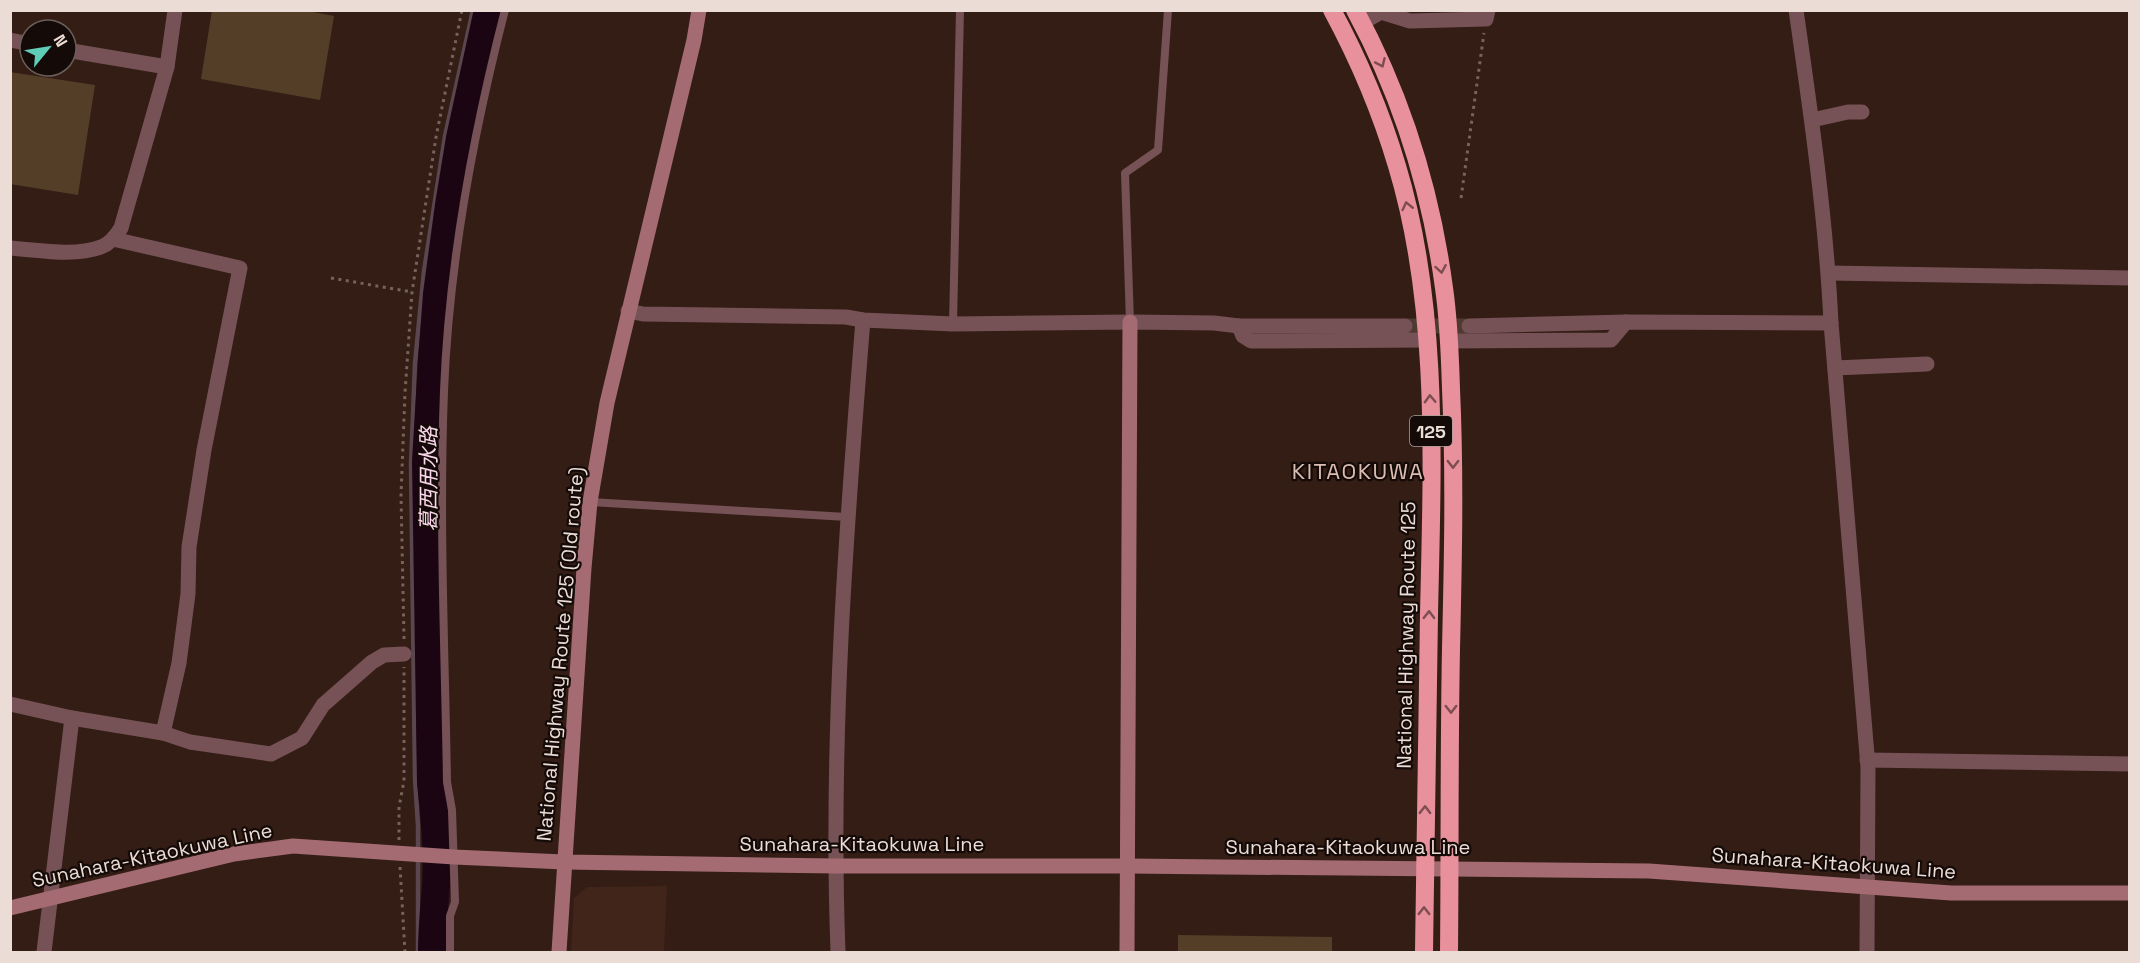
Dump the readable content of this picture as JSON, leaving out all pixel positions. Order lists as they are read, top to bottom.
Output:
{
  "streets": {
    "highway": ["125", "National Highway Route 125"],
    "main road": ["National Highway Route 125 (Old route)", "Sunahara-Kitaokuwa Line"]
  },
  "crossings": [
    ["125", "Sunahara-Kitaokuwa Line"],
    ["National Highway Route 125", "Sunahara-Kitaokuwa Line"],
    ["National Highway Route 125 (Old route)", "Sunahara-Kitaokuwa Line"]
  ],
  "districts": ["KITAOKUWA"],
  "water": ["葛西用水路"],
  "north": "top right"
}
